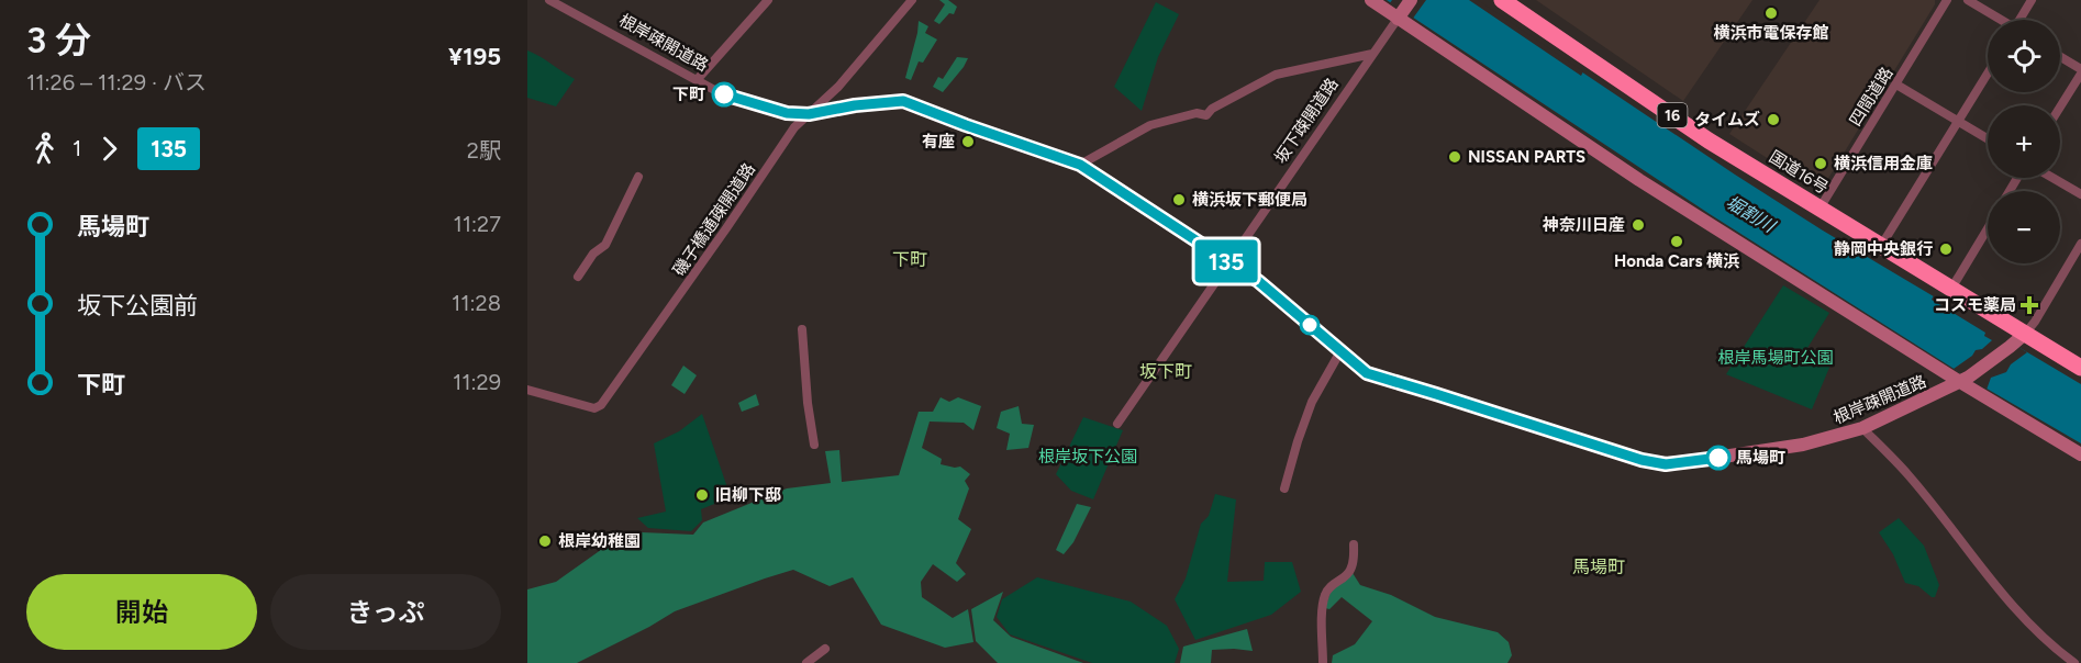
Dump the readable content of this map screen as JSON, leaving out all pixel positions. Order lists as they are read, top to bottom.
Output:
{
  "streets": {
    "highway": ["16", "国道16号"],
    "street": [
      "根岸疎開道路",
      "四間道路",
      "坂下疎開道路",
      "磯子橋通疎開道路"
    ]
  },
  "crossings": [
    ["根岸疎開道路", "坂下疎開道路"],
    ["根岸疎開道路", "国道16号"],
    ["根岸疎開道路", "磯子橋通疎開道路"],
    ["四間道路", "国道16号"]
  ],
  "districts": ["下町", "坂下町", "馬場町"],
  "water": ["堀割川"],
  "parks": ["根岸馬場町公園", "根岸坂下公園"],
  "places": {
    "other": [
      "横浜市電保存館",
      "下町",
      "タイムズ",
      "有座",
      "NISSAN PARTS",
      "横浜信用金庫",
      "横浜坂下郵便局",
      "神奈川日産",
      "Honda Cars 横浜",
      "静岡中央銀行",
      "馬場町",
      "旧柳下邸",
      "根岸幼稚園"
    ],
    "health": ["コスモ薬局"]
  },
  "lines": ["bus line 135"],
  "page": {
    "heading": ["3 分", "11:26 – 11:29 · バス", "¥195"],
    "on_map": "135",
    "map_buttons": ["+", "−"],
    "legs": ["1", "135", "2駅"],
    "list": [
      {
        "name": "馬場町",
        "value": "11:27"
      },
      {
        "name": "坂下公園前",
        "value": "11:28"
      },
      {
        "name": "下町",
        "value": "11:29"
      }
    ],
    "buttons": ["開始", "きっぷ"]
  }
}
